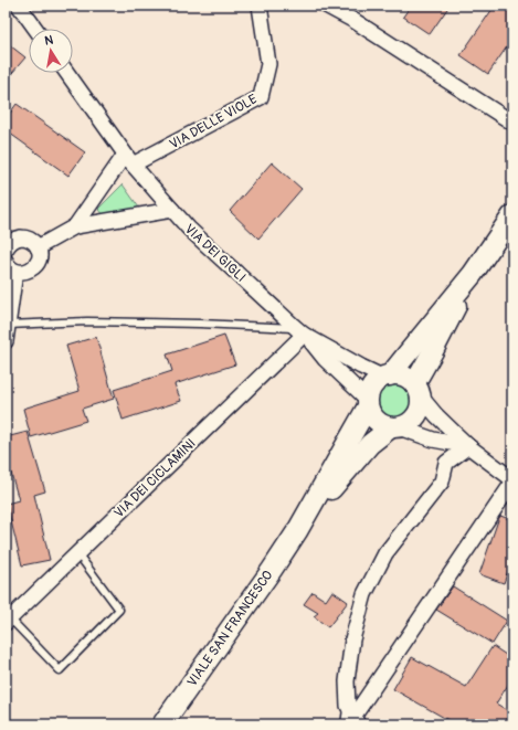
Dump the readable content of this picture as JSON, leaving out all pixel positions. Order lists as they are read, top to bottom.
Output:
{
  "streets": {
    "street": [
      "VIA DELLE VIOLE",
      "VIA DEI GIGLI",
      "VIA DEI CICLAMINI",
      "VIALE SAN FRANCESCO"
    ]
  },
  "crossings": [
    ["VIA DELLE VIOLE", "VIA DEI GIGLI"],
    ["VIA DEI GIGLI", "VIA DEI CICLAMINI"],
    ["VIA DEI GIGLI", "VIALE SAN FRANCESCO"]
  ],
  "north": "top"
}
